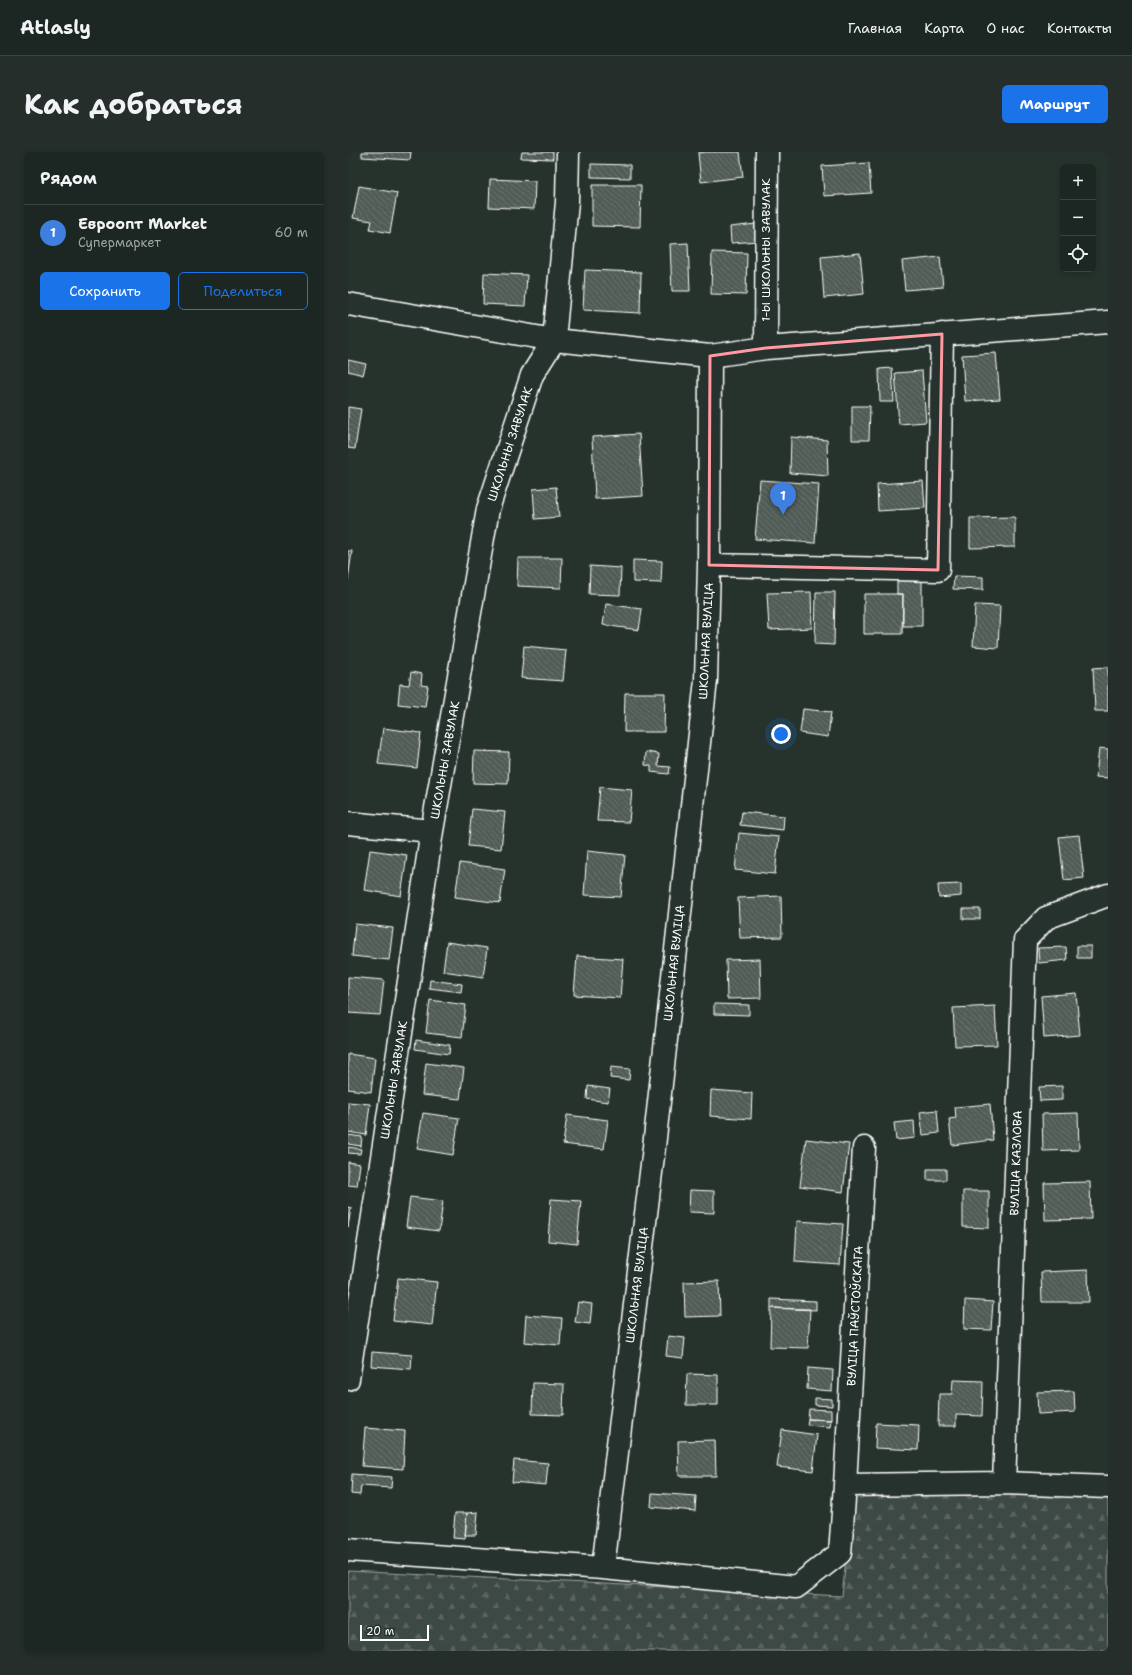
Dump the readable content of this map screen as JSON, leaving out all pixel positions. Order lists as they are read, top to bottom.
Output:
{
  "streets": {
    "street": [
      "1-Ы ШКОЛЬНЫ ЗАВУЛАК",
      "ШКОЛЬНЫ ЗАВУЛАК",
      "ШКОЛЬНАЯ ВУЛІЦА",
      "ВУЛІЦА КАЗЛОВА",
      "ВУЛІЦА ПАЎСТОЎСКАГА"
    ]
  },
  "crossings": [
    ["ШКОЛЬНАЯ ВУЛІЦА", "ВУЛІЦА ПАЎСТОЎСКАГА"]
  ],
  "scale_bar": "20 m",
  "page": {
    "header": "Atlasly",
    "nav": [
      "Главная",
      "Карта",
      "О нас",
      "Контакты"
    ],
    "title": "Как добраться",
    "buttons": [
      "Маршрут",
      ["Сохранить", "Поделиться"]
    ],
    "heading": "Рядом",
    "map_buttons": ["+", "−"],
    "list": [
      {
        "mark": "1",
        "name": "Евроопт Market",
        "note": "Супермаркет",
        "value": "60 m"
      }
    ],
    "pins": "1",
    "scale": "20 m"
  }
}
